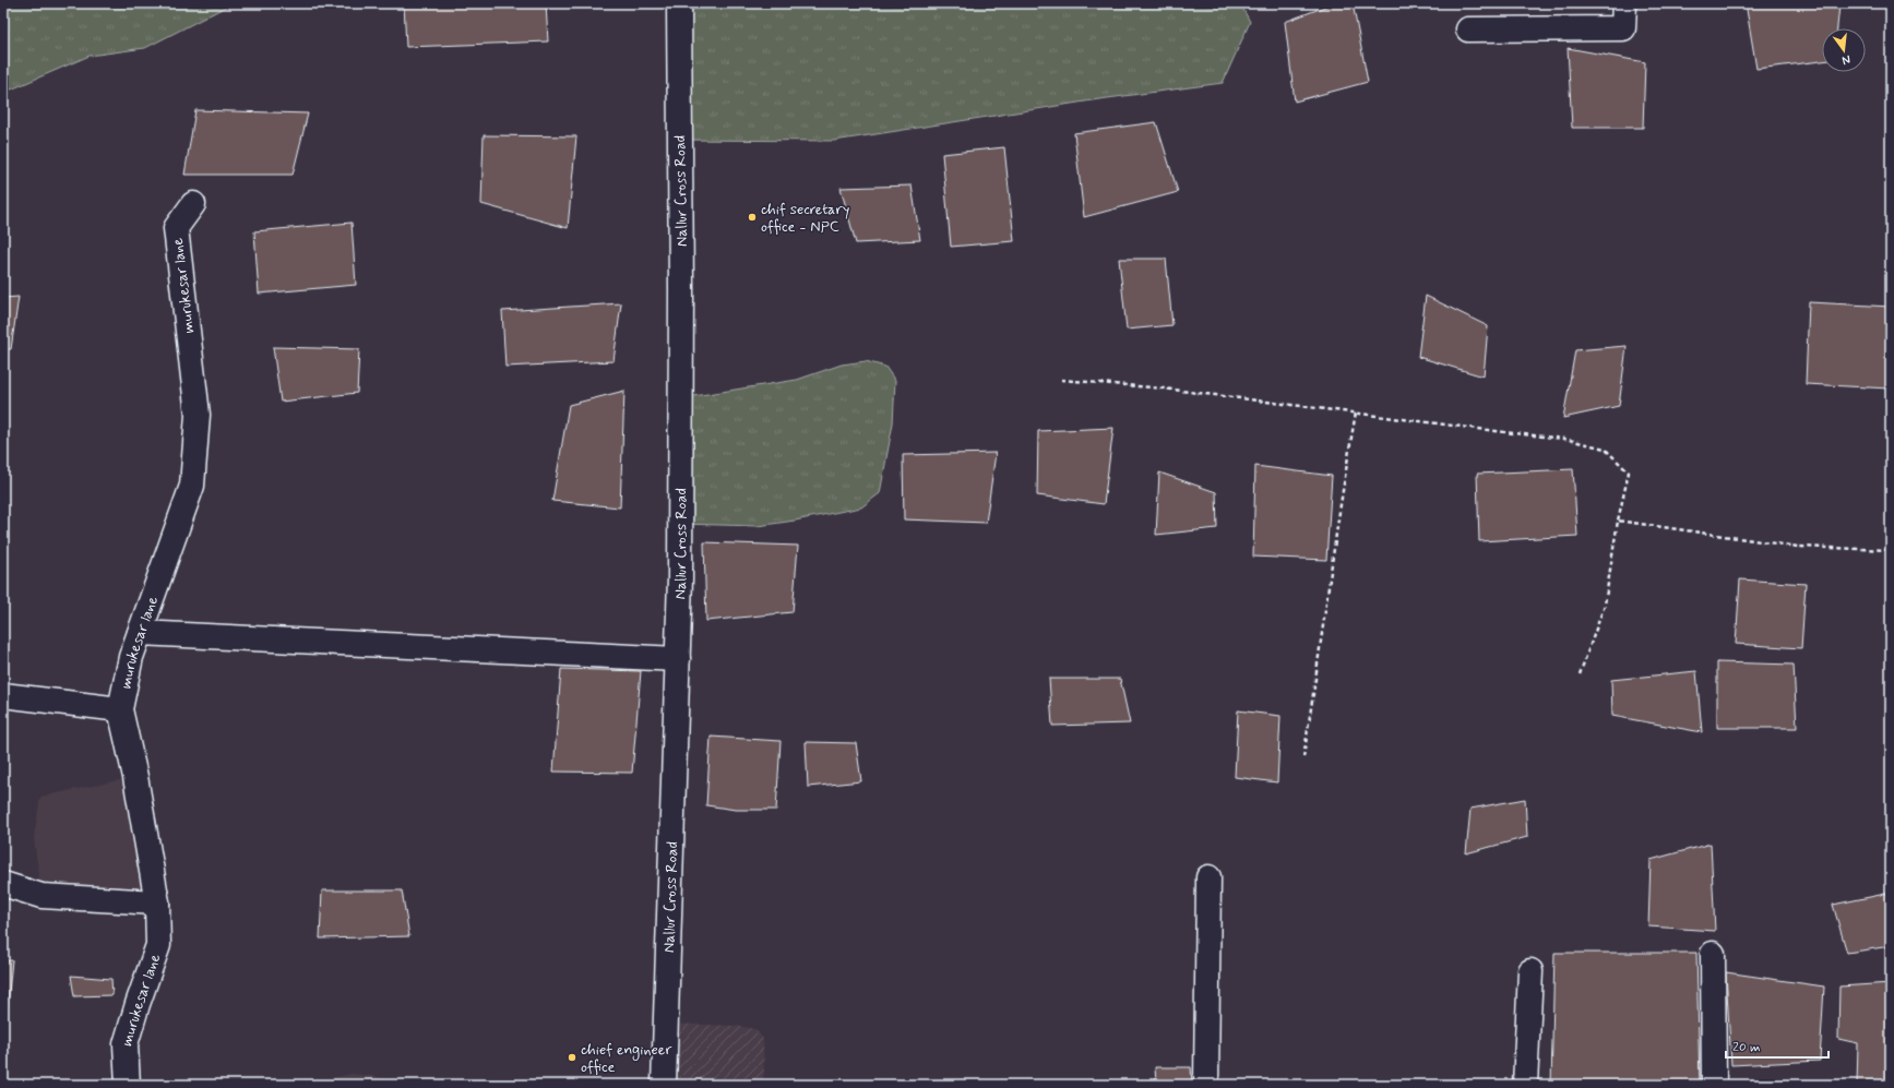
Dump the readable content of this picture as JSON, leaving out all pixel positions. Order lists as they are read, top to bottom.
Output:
{
  "streets": {
    "street": ["Nallur Cross Road", "murukesar lane"]
  },
  "places": ["chif secretary office - NPC", "chief engineer office"],
  "scale_bar": "20 m",
  "north": "bottom"
}
